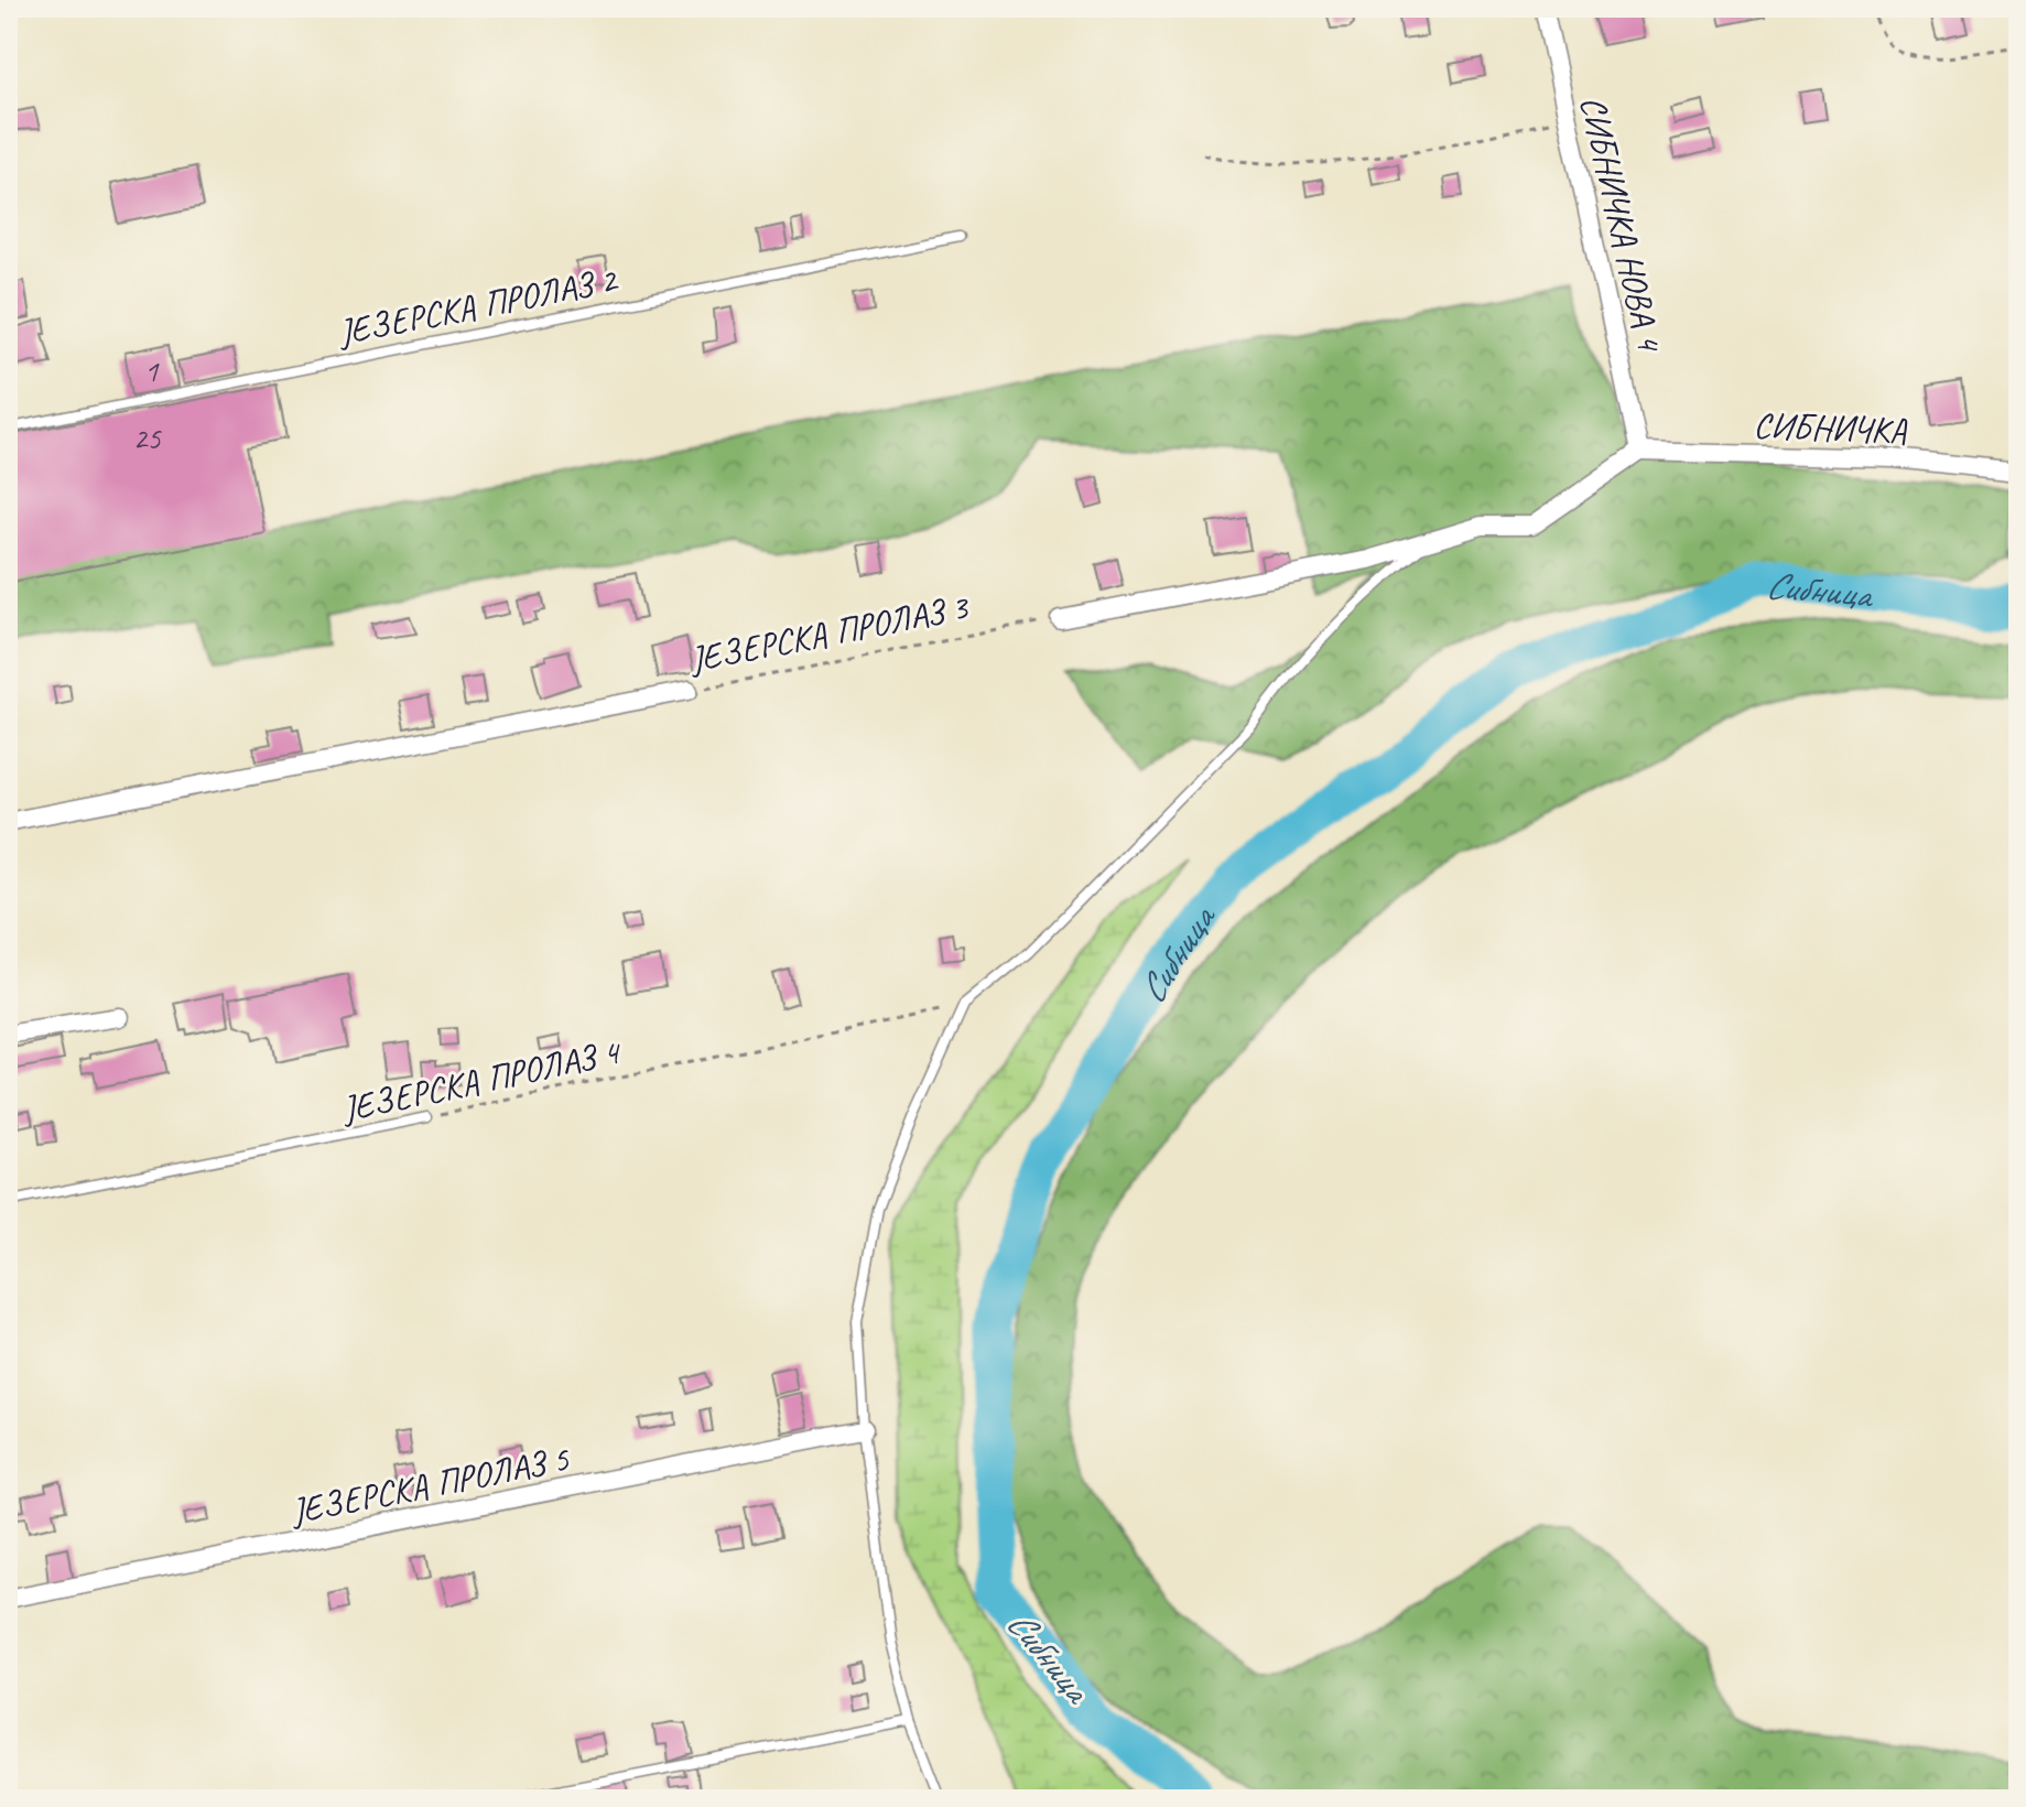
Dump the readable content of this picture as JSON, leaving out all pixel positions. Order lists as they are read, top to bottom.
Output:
{
  "streets": {
    "street": [
      "СИБНИЧКА НОВА 4",
      "СИБНИЧКА",
      "ЈЕЗЕРСКА ПРОЛАЗ 3",
      "ЈЕЗЕРСКА ПРОЛАЗ 5"
    ],
    "lane": ["ЈЕЗЕРСКА ПРОЛАЗ 2", "ЈЕЗЕРСКА ПРОЛАЗ 4"]
  },
  "crossings": [
    ["СИБНИЧКА НОВА 4", "СИБНИЧКА"]
  ],
  "water": ["Сибница"],
  "house_numbers": ["1", "25"]
}
